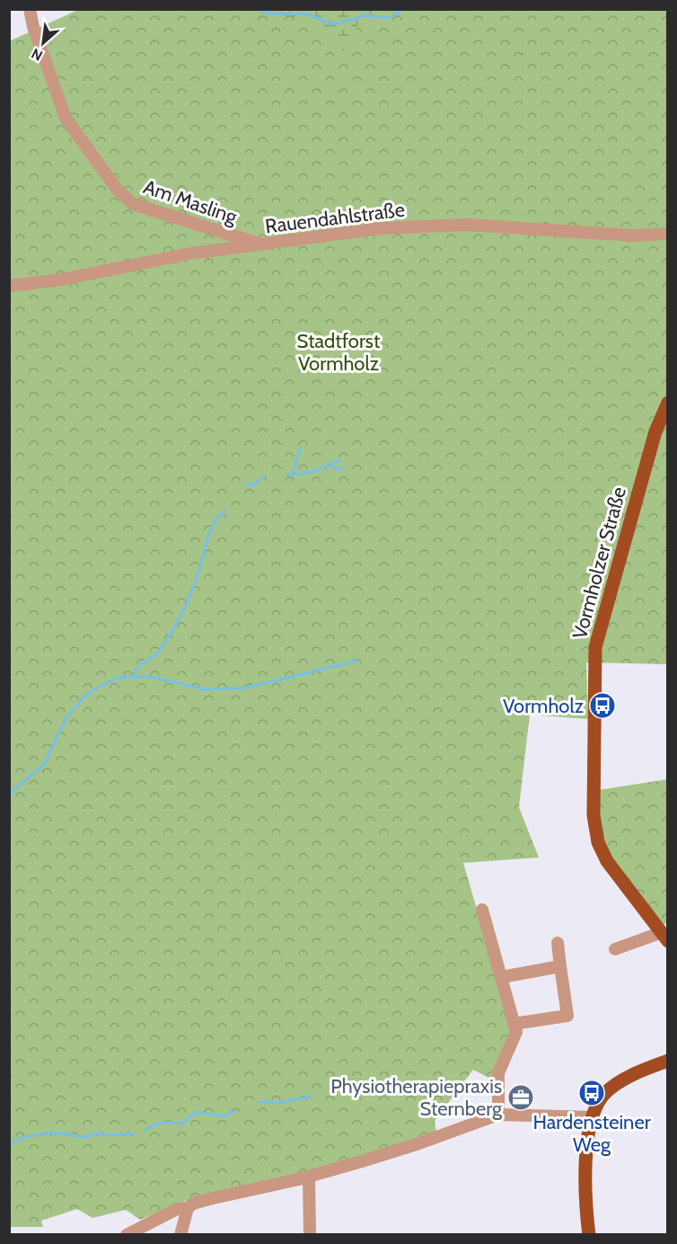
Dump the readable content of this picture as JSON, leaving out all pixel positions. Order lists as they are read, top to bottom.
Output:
{
  "streets": {
    "main road": ["Vormholzer Straße"],
    "street": ["Am Masling", "Rauendahlstraße"]
  },
  "crossings": [
    ["Am Masling", "Rauendahlstraße"]
  ],
  "parks": ["Stadtforst Vormholz"],
  "places": {
    "bus stop": ["Vormholz", "Hardensteiner Weg"],
    "office": ["Physiotherapiepraxis Sternberg"]
  },
  "north": "bottom left"
}
